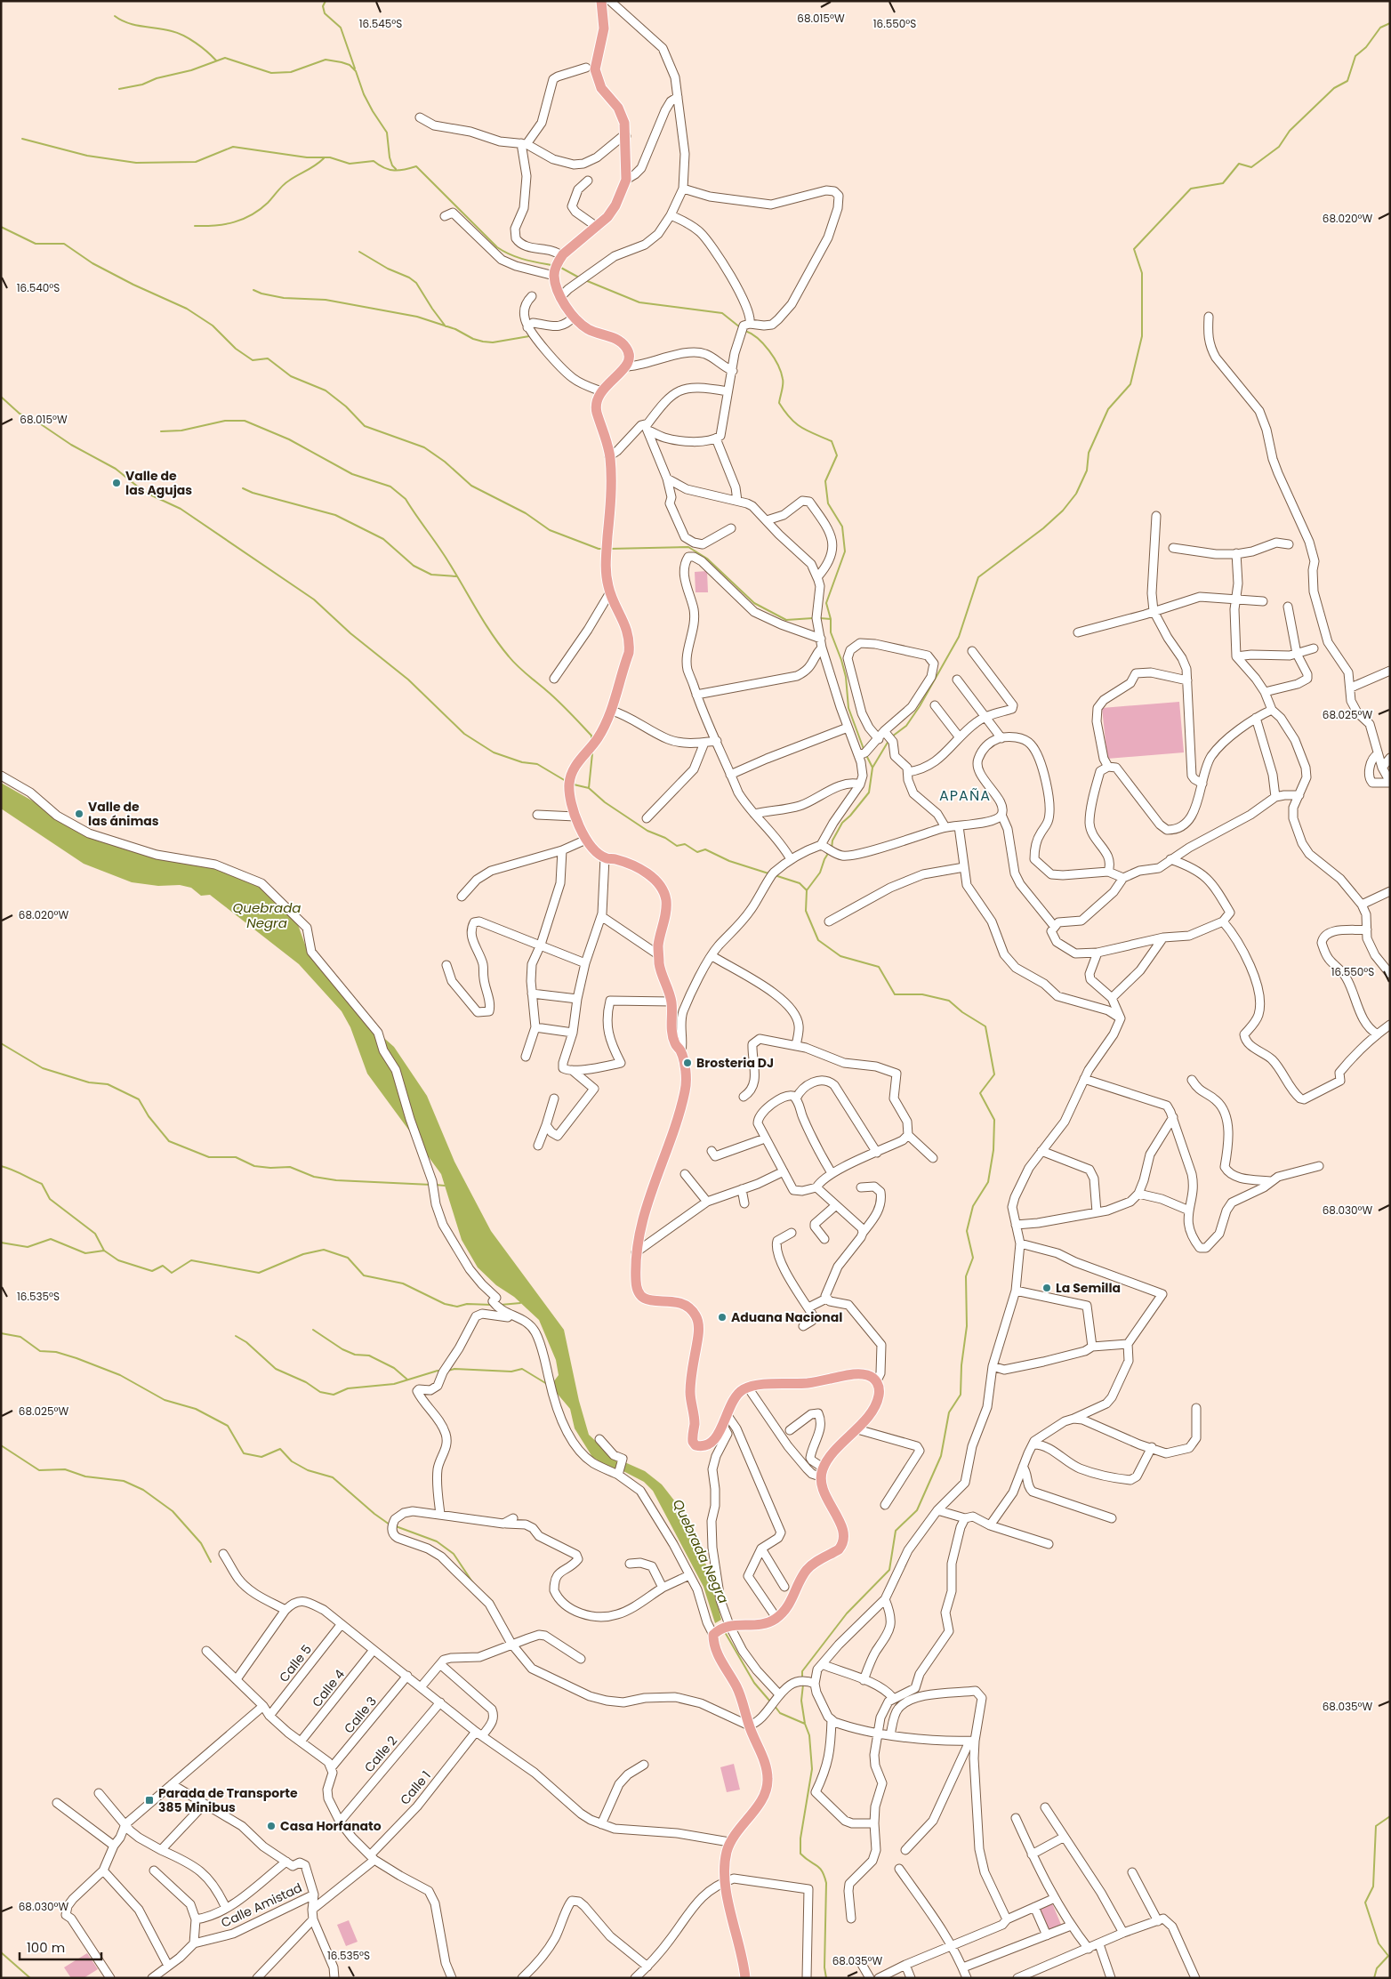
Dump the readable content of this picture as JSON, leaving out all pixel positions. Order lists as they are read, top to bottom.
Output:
{
  "streets": {
    "street": [
      "Calle 5",
      "Calle 4",
      "Calle 3",
      "Calle 2",
      "Calle 1",
      "Calle Amistad"
    ]
  },
  "districts": ["APAÑA"],
  "water": ["Quebrada Negra"],
  "places": {
    "other": [
      "Valle de las Agujas",
      "Valle de las ánimas",
      "Brosteria DJ",
      "La Semilla",
      "Aduana Nacional",
      "Casa Horfanato"
    ],
    "transit": ["Parada de Transporte 385 Minibus"]
  },
  "scale_bar": "100 m",
  "coordinates": [
    "68.015°W",
    "16.545°S",
    "16.550°S",
    "68.020°W",
    "16.540°S",
    "68.025°W",
    "68.030°W",
    "16.535°S",
    "68.035°W"
  ]
}
